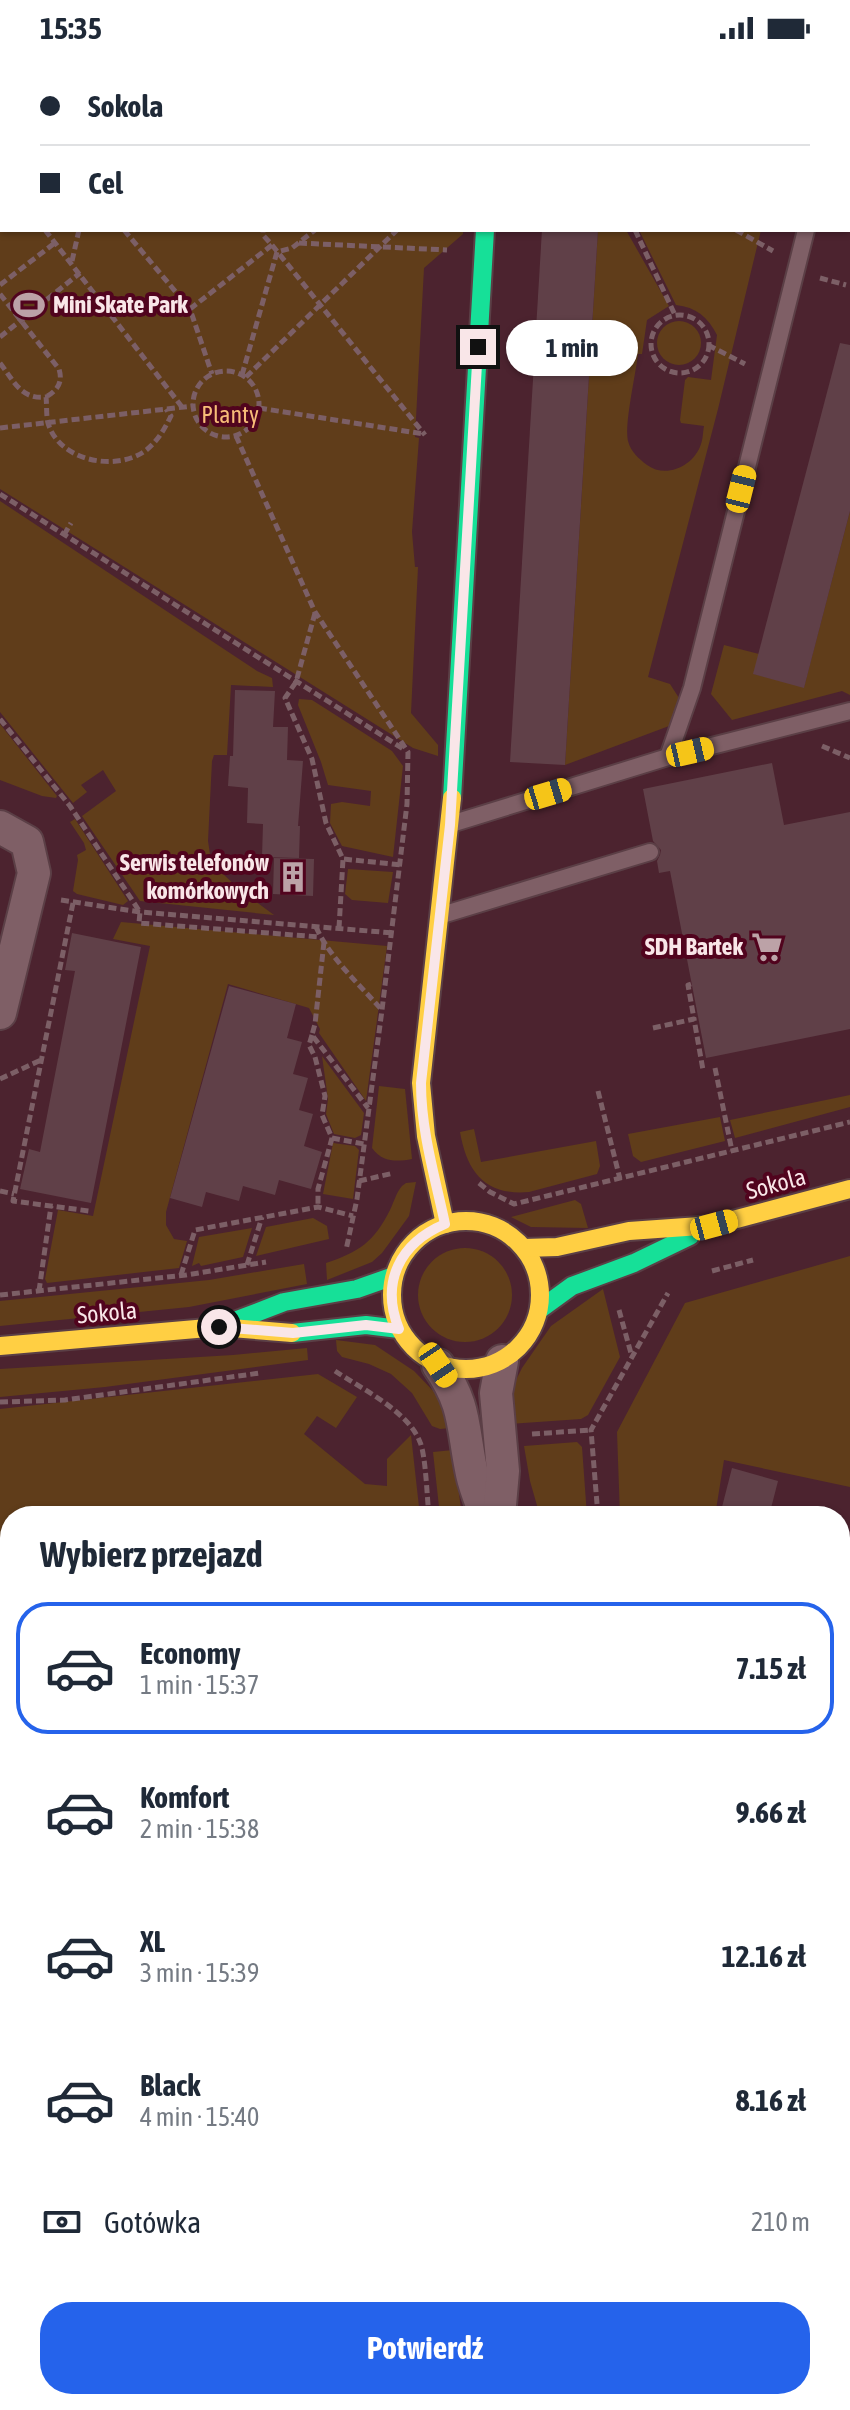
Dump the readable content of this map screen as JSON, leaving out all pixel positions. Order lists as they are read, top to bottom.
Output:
{
  "streets": {
    "street": ["Sokola"]
  },
  "parks": ["Planty"],
  "places": {
    "sports": ["Mini Skate Park"],
    "building": ["Serwis telefonów komórkowych"],
    "supermarket": ["SDH Bartek"]
  },
  "page": {
    "status": "15:35",
    "banner": ["Sokola", "Cel"],
    "bubble": "1 min",
    "heading": "Wybierz przejazd",
    "list": [
      {
        "name": "Economy",
        "note": "1 min · 15:37",
        "value": "7.15 zł"
      },
      {
        "name": "Komfort",
        "note": "2 min · 15:38",
        "value": "9.66 zł"
      },
      {
        "name": "XL",
        "note": "3 min · 15:39",
        "value": "12.16 zł"
      },
      {
        "name": "Black",
        "note": "4 min · 15:40",
        "value": "8.16 zł"
      }
    ],
    "pay": ["Gotówka", "210 m"],
    "buttons": "Potwierdź"
  }
}
